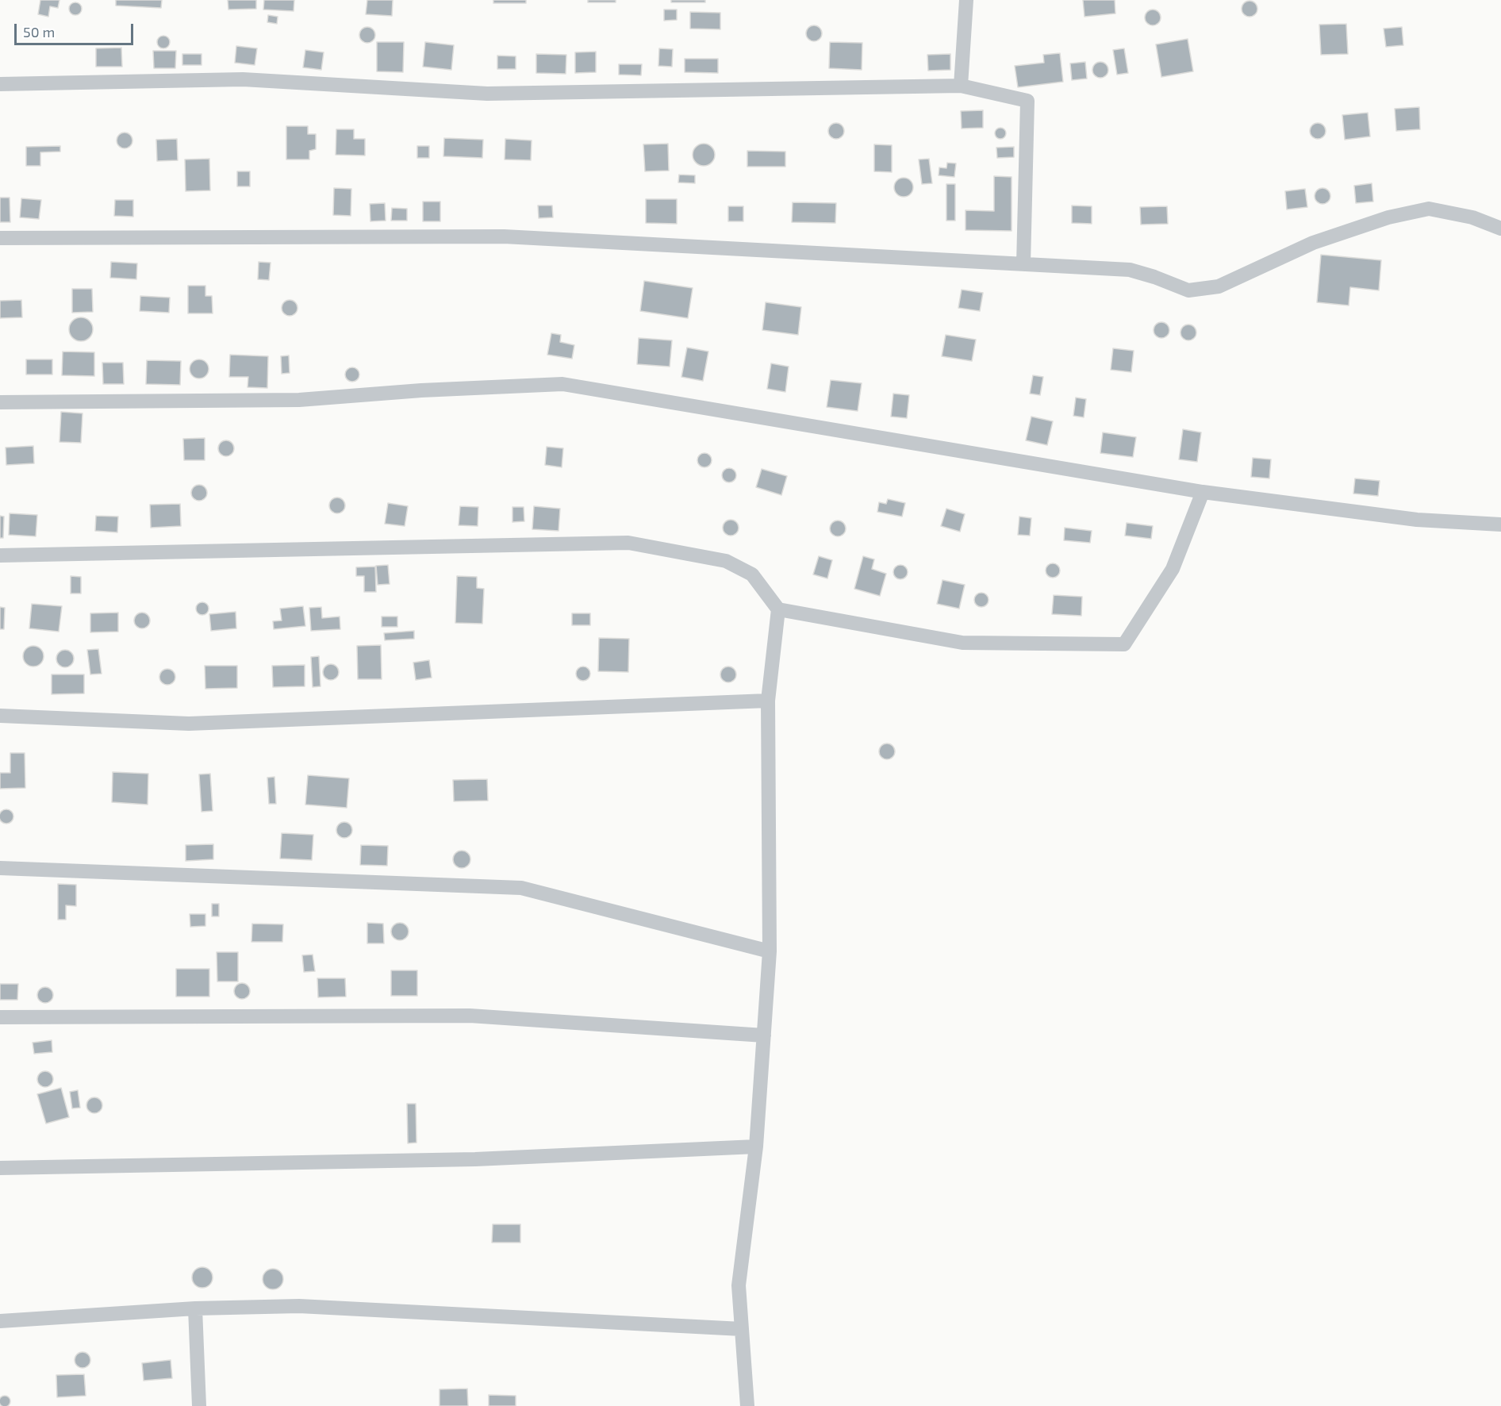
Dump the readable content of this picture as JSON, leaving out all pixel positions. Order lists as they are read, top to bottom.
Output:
{
  "scale_bar": "50 m"
}
